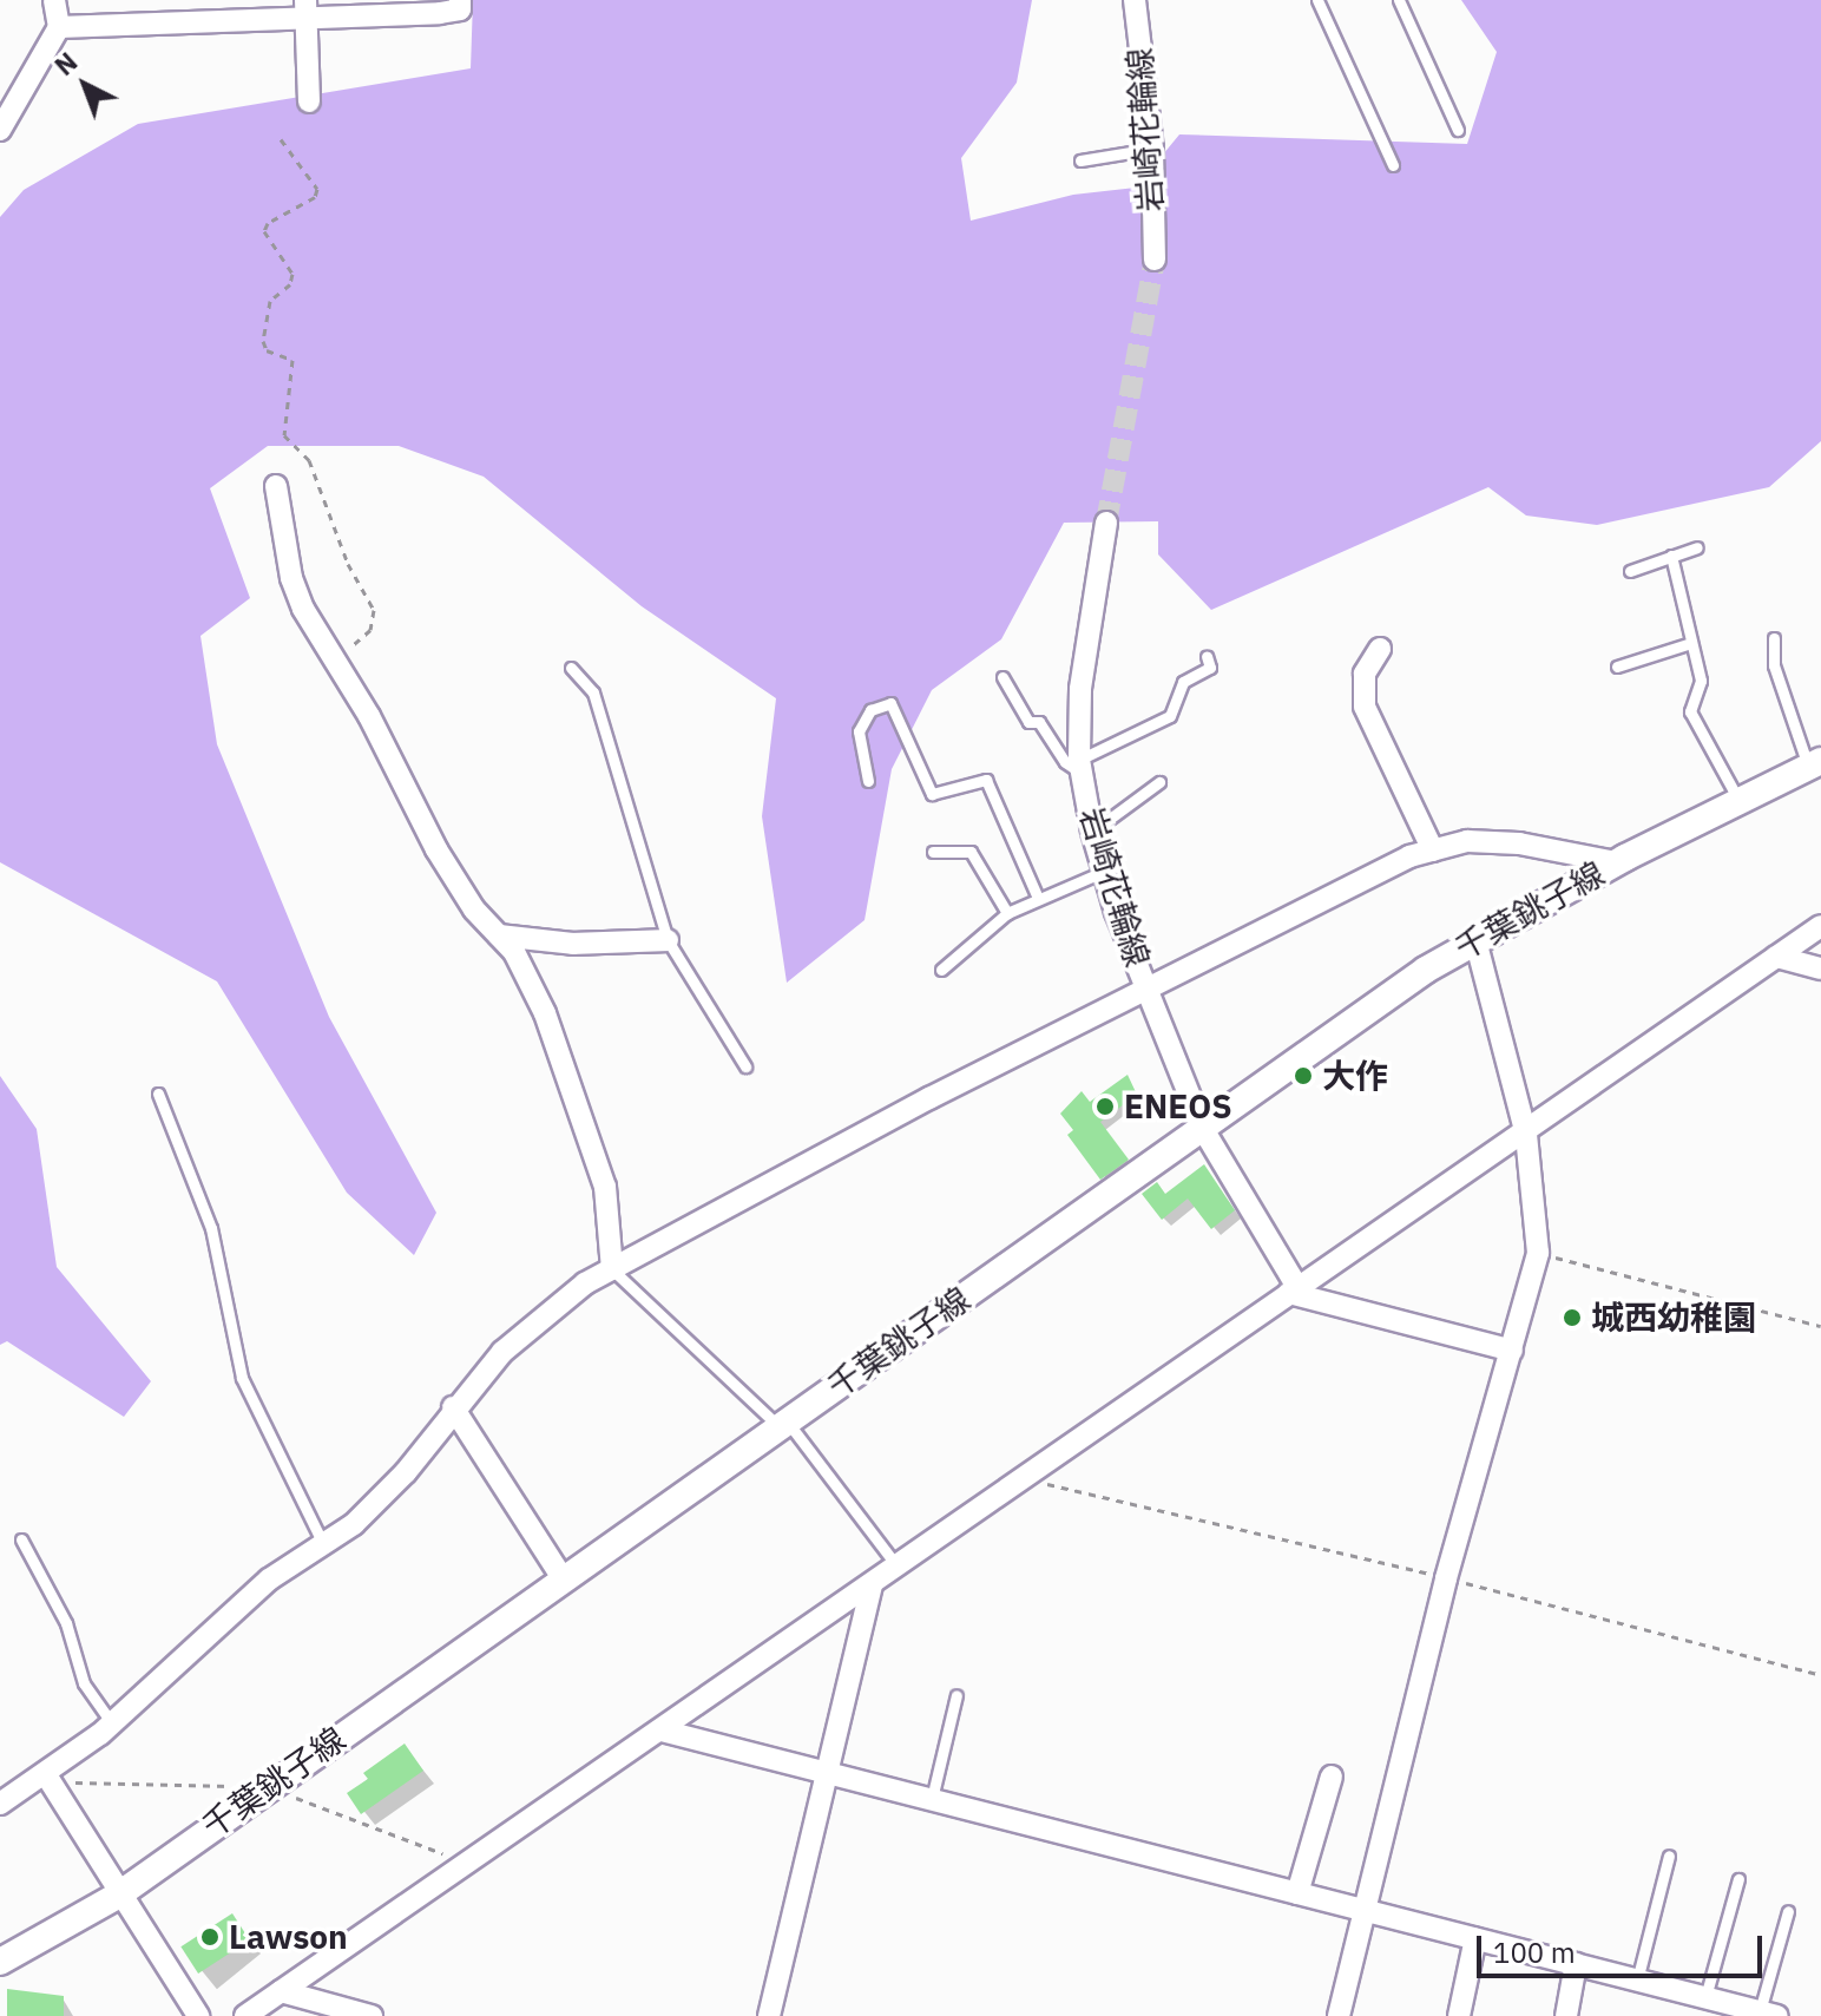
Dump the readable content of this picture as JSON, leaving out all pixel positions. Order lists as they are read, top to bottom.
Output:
{
  "streets": {
    "street": ["岩崎花輪線", "千葉銚子線"]
  },
  "crossings": [
    ["岩崎花輪線", "千葉銚子線"]
  ],
  "places": [
    "大作",
    "ENEOS",
    "城西幼稚園",
    "Lawson"
  ],
  "scale_bar": "100 m",
  "north": "top left"
}
